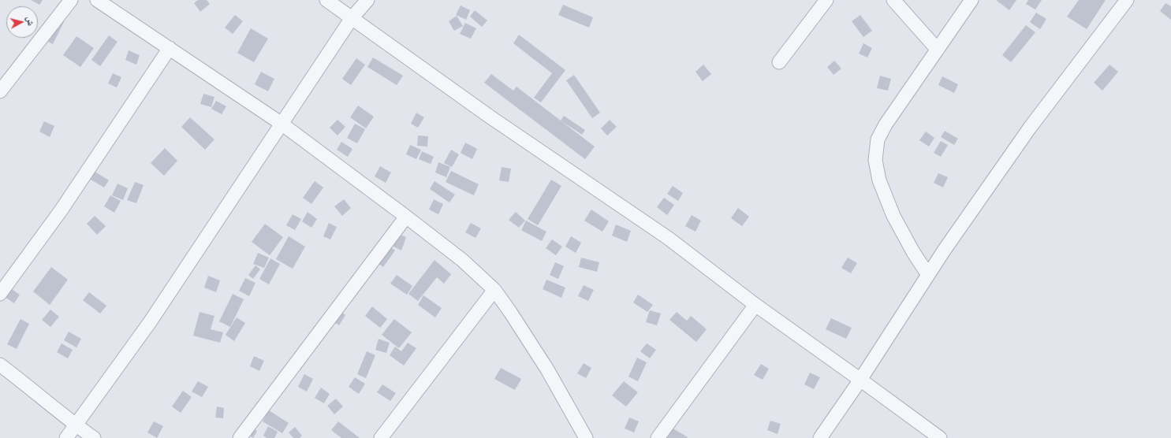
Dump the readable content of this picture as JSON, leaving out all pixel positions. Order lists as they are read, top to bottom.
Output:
{
  "north": "right"
}
